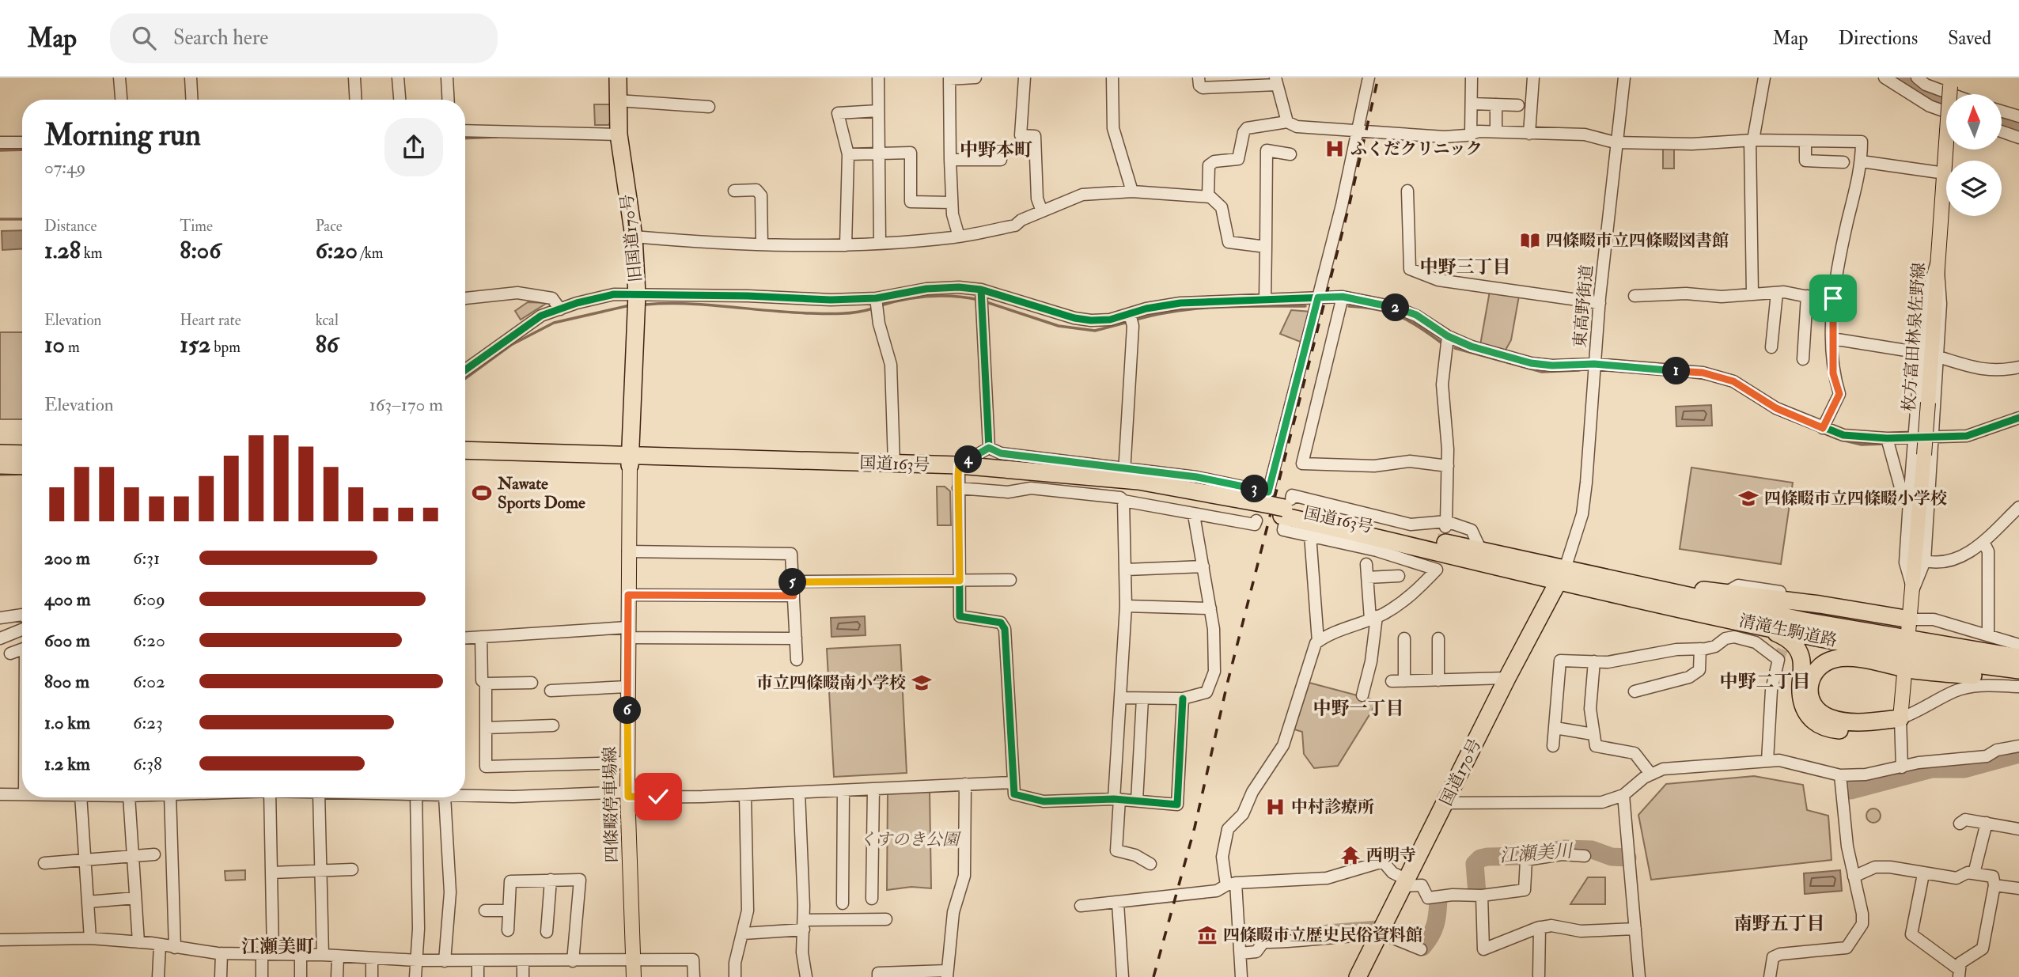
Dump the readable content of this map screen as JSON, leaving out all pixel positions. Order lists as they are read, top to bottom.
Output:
{
  "streets": {
    "highway": [
      "旧国道170号",
      "国道163号",
      "清滝生駒道路",
      "国道170号"
    ],
    "main road": ["枚方富田林泉佐野線", "四條畷停車場線"],
    "street": ["東高野街道"]
  },
  "crossings": [
    ["旧国道170号", "国道163号"],
    ["旧国道170号", "四條畷停車場線"],
    ["東高野街道", "国道163号"],
    ["東高野街道", "清滝生駒道路"],
    ["東高野街道", "国道170号"],
    ["枚方富田林泉佐野線", "清滝生駒道路"],
    ["国道163号", "清滝生駒道路"],
    ["国道163号", "国道170号"],
    ["国道163号", "四條畷停車場線"],
    ["清滝生駒道路", "国道170号"]
  ],
  "districts": [
    "中野本町",
    "中野三丁目",
    "中野二丁目",
    "中野一丁目",
    "南野五丁目",
    "江瀬美町"
  ],
  "water": ["江瀬美川"],
  "parks": ["くすのき公園"],
  "places": {
    "hospital": ["ふくだクリニック", "中村診療所"],
    "library": ["四條畷市立四條畷図書館"],
    "sports": ["Nawate Sports Dome"],
    "school or university": ["四條畷市立四條畷小学校", "市立四條畷南小学校"],
    "temple": ["西明寺"],
    "museum": ["四條畷市立歴史民俗資料館"]
  },
  "north": "top",
  "page": {
    "header": "Map",
    "search": "Search here",
    "nav": ["Map", "Directions", "Saved"],
    "heading": ["Morning run", "07:49"],
    "stats": [
      ["Distance", "1.28 km"],
      ["Time", "8:06"],
      ["Pace", "6:20 /km"],
      ["Elevation", "10 m"],
      ["Heart rate", "152 bpm"],
      ["kcal", "86"]
    ],
    "pins": [
      "2",
      "1",
      "4",
      "3",
      "5",
      "6"
    ],
    "chart": ["Elevation", "163–170 m"],
    "list": [
      {
        "name": "200 m",
        "note": "6:31"
      },
      {
        "name": "400 m",
        "note": "6:09"
      },
      {
        "name": "600 m",
        "note": "6:20"
      },
      {
        "name": "800 m",
        "note": "6:02"
      },
      {
        "name": "1.0 km",
        "note": "6:23"
      },
      {
        "name": "1.2 km",
        "note": "6:38"
      }
    ]
  }
}
